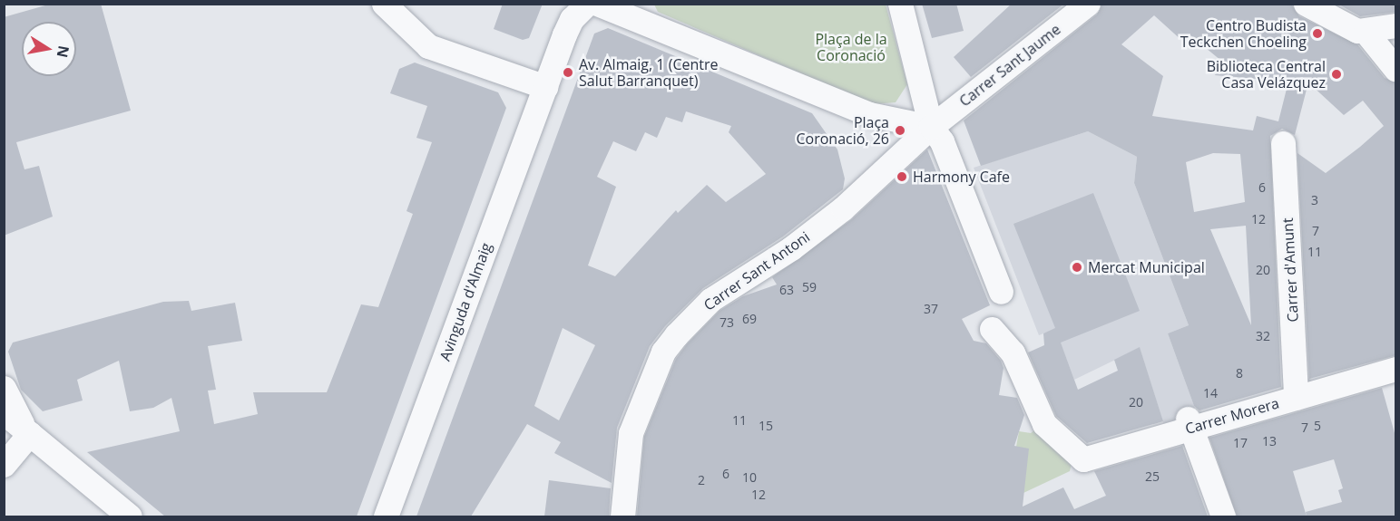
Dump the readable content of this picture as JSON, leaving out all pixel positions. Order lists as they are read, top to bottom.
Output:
{
  "streets": {
    "street": [
      "Carrer Sant Jaume",
      "Carrer d'Amunt",
      "Carrer Sant Antoni",
      "Avinguda d'Almaig",
      "Carrer Morera"
    ]
  },
  "crossings": [
    ["Carrer Sant Jaume", "Carrer Sant Antoni"],
    ["Carrer d'Amunt", "Carrer Morera"]
  ],
  "parks": ["Plaça de la Coronació"],
  "places": [
    "Centro Budista Teckchen Choeling",
    "Av. Almaig, 1 (Centre Salut Barranquet)",
    "Biblioteca Central Casa Velázquez",
    "Plaça Coronació, 26",
    "Harmony Cafe",
    "Mercat Municipal"
  ],
  "house_numbers": [
    "6",
    "3",
    "12",
    "7",
    "11",
    "20",
    "59",
    "63",
    "37",
    "69",
    "73",
    "32",
    "8",
    "14",
    "20",
    "11",
    "15",
    "5",
    "7",
    "13",
    "17",
    "6",
    "25",
    "10",
    "2",
    "12"
  ],
  "north": "right"
}
